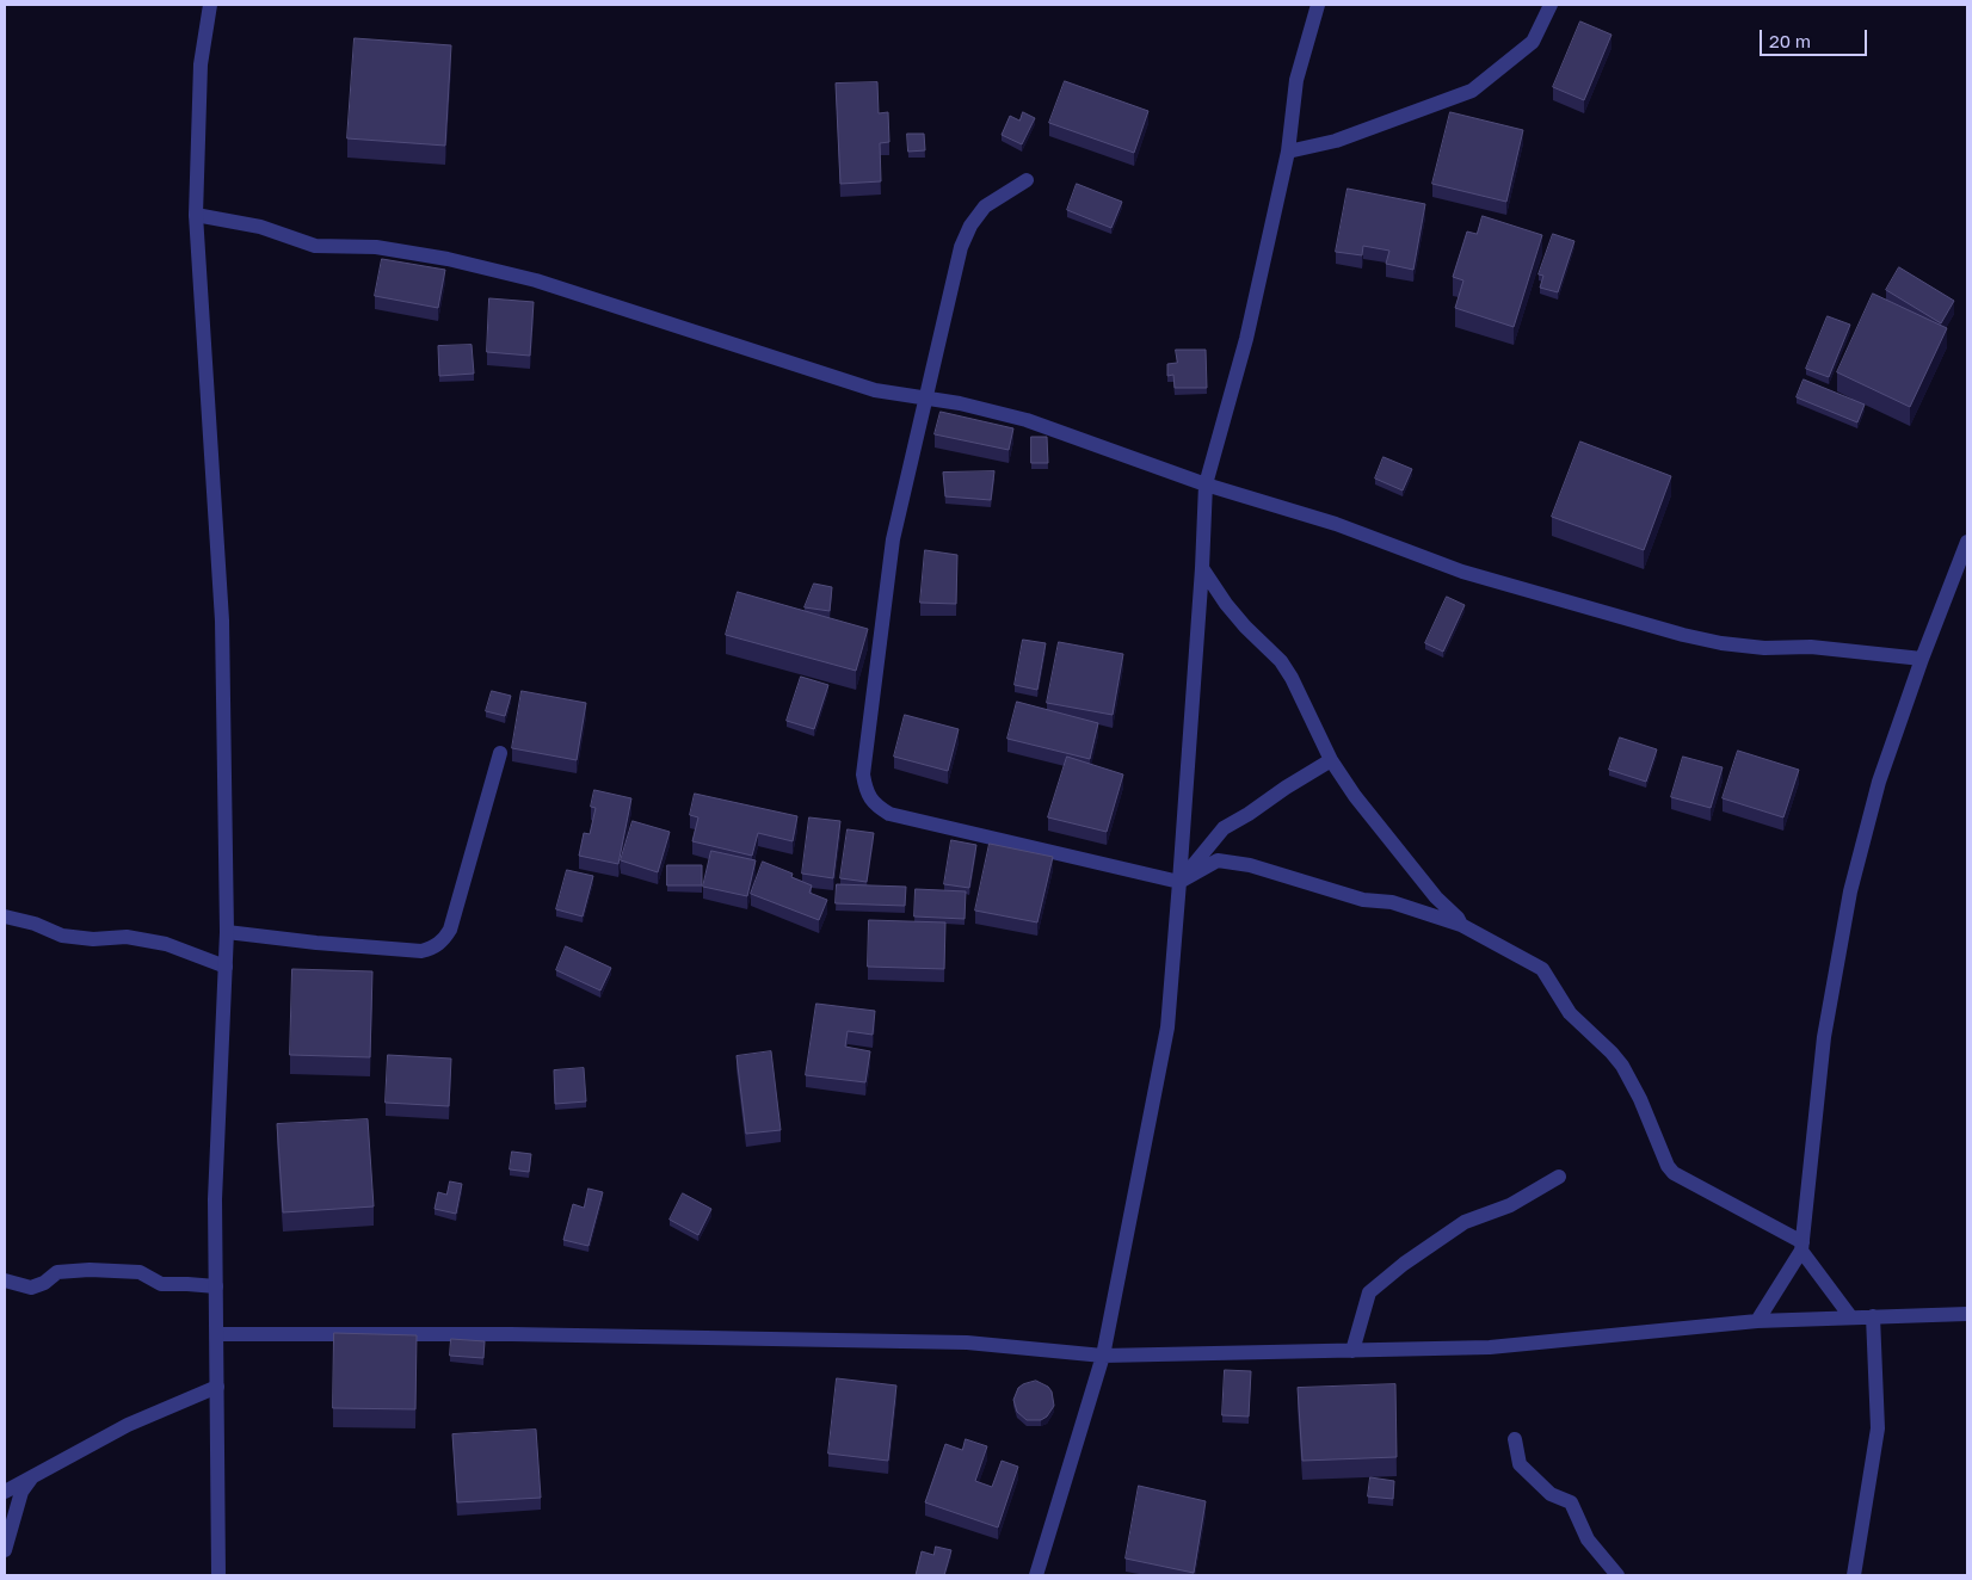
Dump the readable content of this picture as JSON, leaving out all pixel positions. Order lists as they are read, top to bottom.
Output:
{
  "scale_bar": "20 m"
}
